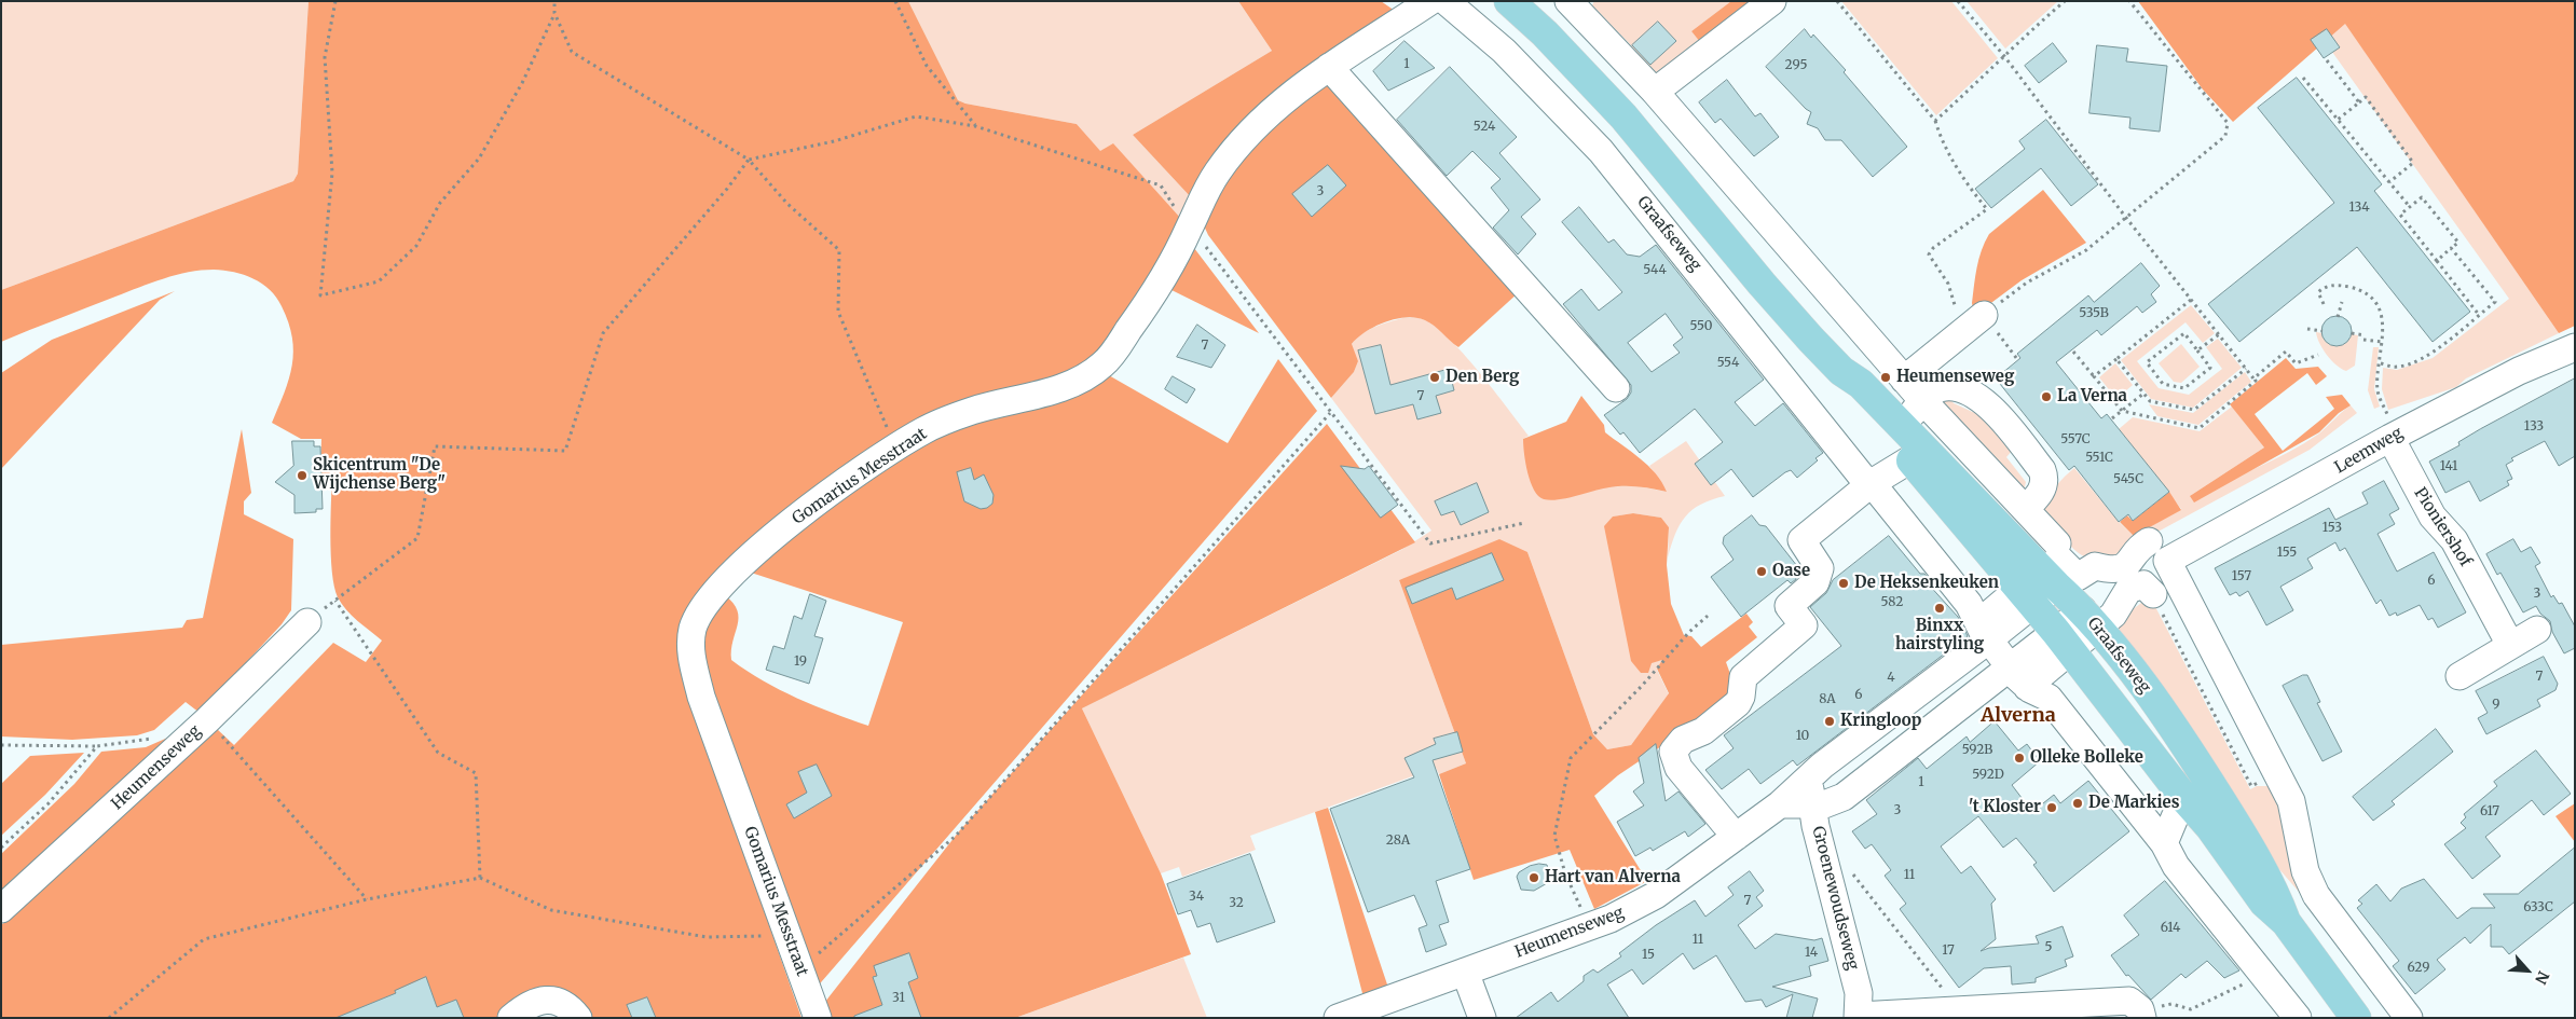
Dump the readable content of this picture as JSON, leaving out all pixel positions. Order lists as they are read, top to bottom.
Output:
{
  "streets": {
    "main road": ["Graafseweg"],
    "street": [
      "Leemweg",
      "Gomarius Messtraat",
      "Pioniershof",
      "Heumenseweg",
      "Groenewoudseweg"
    ]
  },
  "crossings": [
    ["Graafseweg", "Heumenseweg"],
    ["Leemweg", "Pioniershof"],
    ["Heumenseweg", "Groenewoudseweg"]
  ],
  "districts": ["Alverna"],
  "places": [
    "Den Berg",
    "Heumenseweg",
    "La Verna",
    "Skicentrum \"De Wijchense Berg\"",
    "Oase",
    "De Heksenkeuken",
    "Binxx hairstyling",
    "Kringloop",
    "Olleke Bolleke",
    "De Markies",
    "'t Kloster",
    "Hart van Alverna"
  ],
  "house_numbers": [
    "1",
    "295",
    "524",
    "3",
    "134",
    "544",
    "535B",
    "550",
    "7",
    "554",
    "7",
    "133",
    "557C",
    "551C",
    "141",
    "545C",
    "153",
    "155",
    "157",
    "6",
    "3",
    "582",
    "19",
    "7",
    "4",
    "6",
    "8A",
    "9",
    "10",
    "592B",
    "592D",
    "1",
    "3",
    "617",
    "28A",
    "11",
    "34",
    "7",
    "32",
    "633C",
    "614",
    "11",
    "5",
    "17",
    "14",
    "15",
    "629",
    "31"
  ],
  "north": "bottom right"
}
